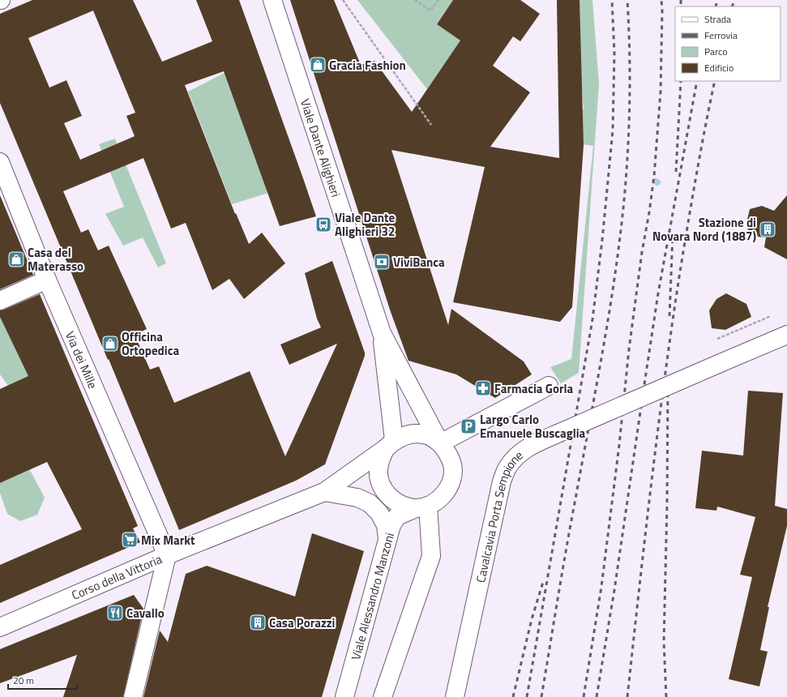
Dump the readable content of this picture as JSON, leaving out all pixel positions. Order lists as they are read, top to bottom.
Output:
{
  "streets": {
    "main road": [
      "Viale Dante Alighieri",
      "Via dei Mille",
      "Cavalcavia Porta Sempione",
      "Corso della Vittoria",
      "Viale Alessandro Manzoni"
    ]
  },
  "crossings": [
    ["Via dei Mille", "Corso della Vittoria"]
  ],
  "places": {
    "shop": ["Gracia Fashion", "Casa del Materasso", "Officina Ortopedica"],
    "bus stop": ["Viale Dante Alighieri 32"],
    "building": ["Stazione di Novara Nord (1887)", "Casa Porazzi"],
    "bank": ["ViviBanca"],
    "pharmacy": ["Farmacia Gorla"],
    "parking": ["Largo Carlo Emanuele Buscaglia"],
    "supermarket": ["Mix Markt"],
    "restaurant": ["Cavallo"]
  },
  "legend": [
    "Strada",
    "Ferrovia",
    "Parco",
    "Edificio"
  ],
  "scale_bar": "20 m"
}
